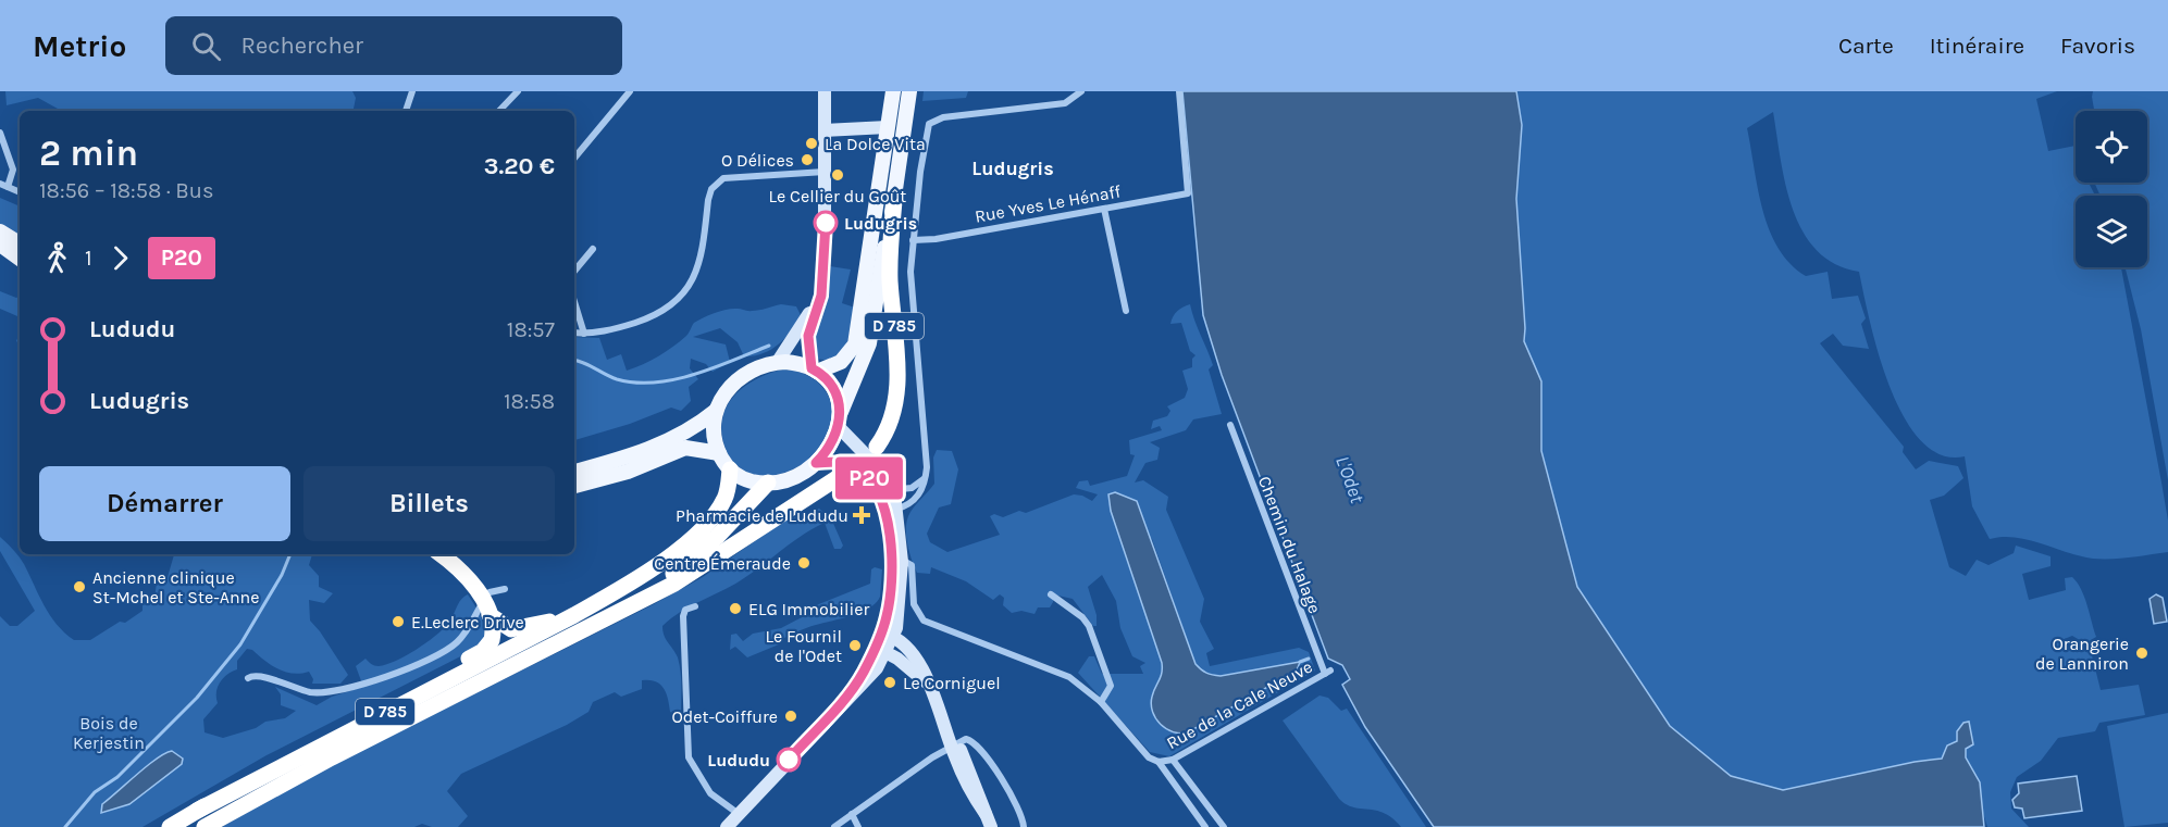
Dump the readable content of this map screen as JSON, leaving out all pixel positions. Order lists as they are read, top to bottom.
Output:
{
  "streets": {
    "highway": ["D 785"],
    "street": ["Rue Yves Le Hénaff", "Chemin du Halage", "Rue de la Cale Neuve"]
  },
  "crossings": [
    ["Chemin du Halage", "Rue de la Cale Neuve"]
  ],
  "districts": ["Ludugris"],
  "water": ["L'Odet"],
  "parks": ["Bois de Kerjestin"],
  "places": {
    "other": [
      "La Dolce Vita",
      "O Délices",
      "Le Cellier du Goût",
      "Ludugris",
      "Centre Émeraude",
      "Ancienne clinique St-Mchel et Ste-Anne",
      "ELG Immobilier",
      "E.Leclerc Drive",
      "Le Fournil de l'Odet",
      "Orangerie de Lanniron",
      "Le Corniguel",
      "Odet-Coiffure",
      "Lududu"
    ],
    "health": ["Pharmacie de Lududu"]
  },
  "lines": ["bus line P20"],
  "page": {
    "header": "Metrio",
    "search": "Rechercher",
    "nav": ["Carte", "Itinéraire", "Favoris"],
    "on_map": "P20",
    "heading": ["2 min", "18:56 – 18:58 · Bus", "3.20 €"],
    "legs": ["1", "P20"],
    "list": [
      {
        "name": "Lududu",
        "value": "18:57"
      },
      {
        "name": "Ludugris",
        "value": "18:58"
      }
    ],
    "buttons": ["Démarrer", "Billets"]
  }
}
